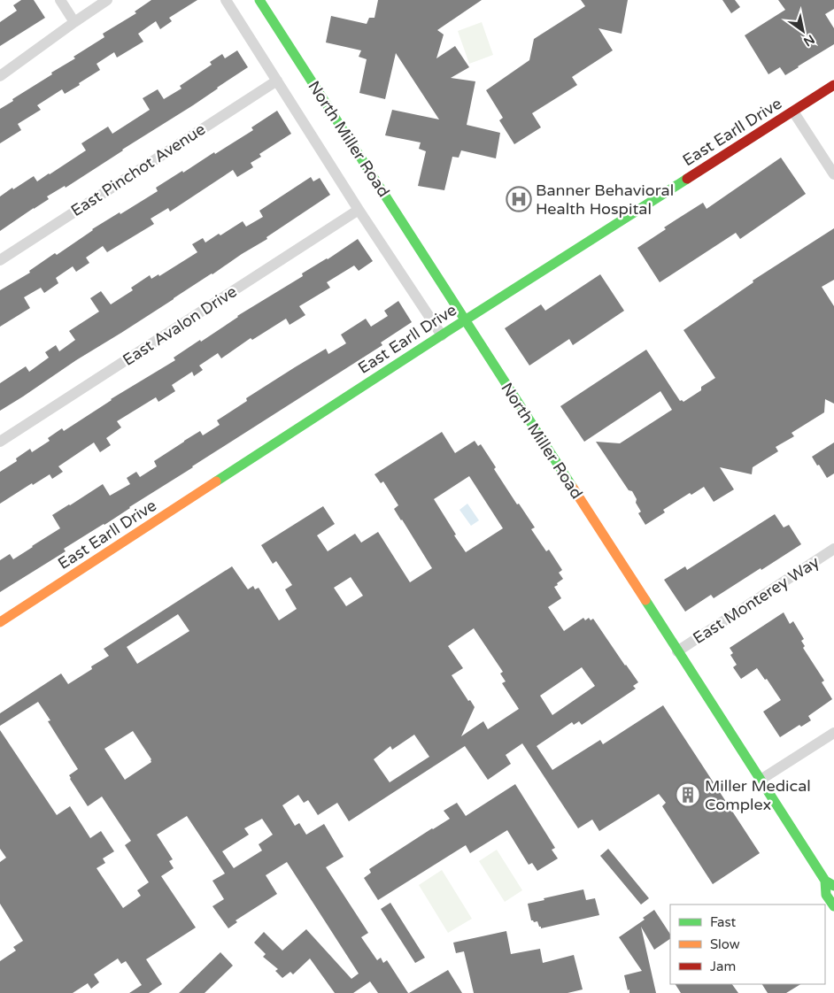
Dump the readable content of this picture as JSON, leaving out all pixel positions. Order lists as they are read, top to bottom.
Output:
{
  "streets": {
    "street": [
      "East Earll Drive",
      "North Miller Road",
      "East Pinchot Avenue",
      "East Avalon Drive",
      "East Monterey Way"
    ]
  },
  "crossings": [
    ["East Earll Drive", "North Miller Road"],
    ["North Miller Road", "East Pinchot Avenue"],
    ["North Miller Road", "East Avalon Drive"],
    ["North Miller Road", "East Monterey Way"]
  ],
  "places": {
    "hospital": ["Banner Behavioral Health Hospital"],
    "building": ["Miller Medical Complex"]
  },
  "legend": ["Fast", "Slow", "Jam"],
  "north": "bottom right"
}
